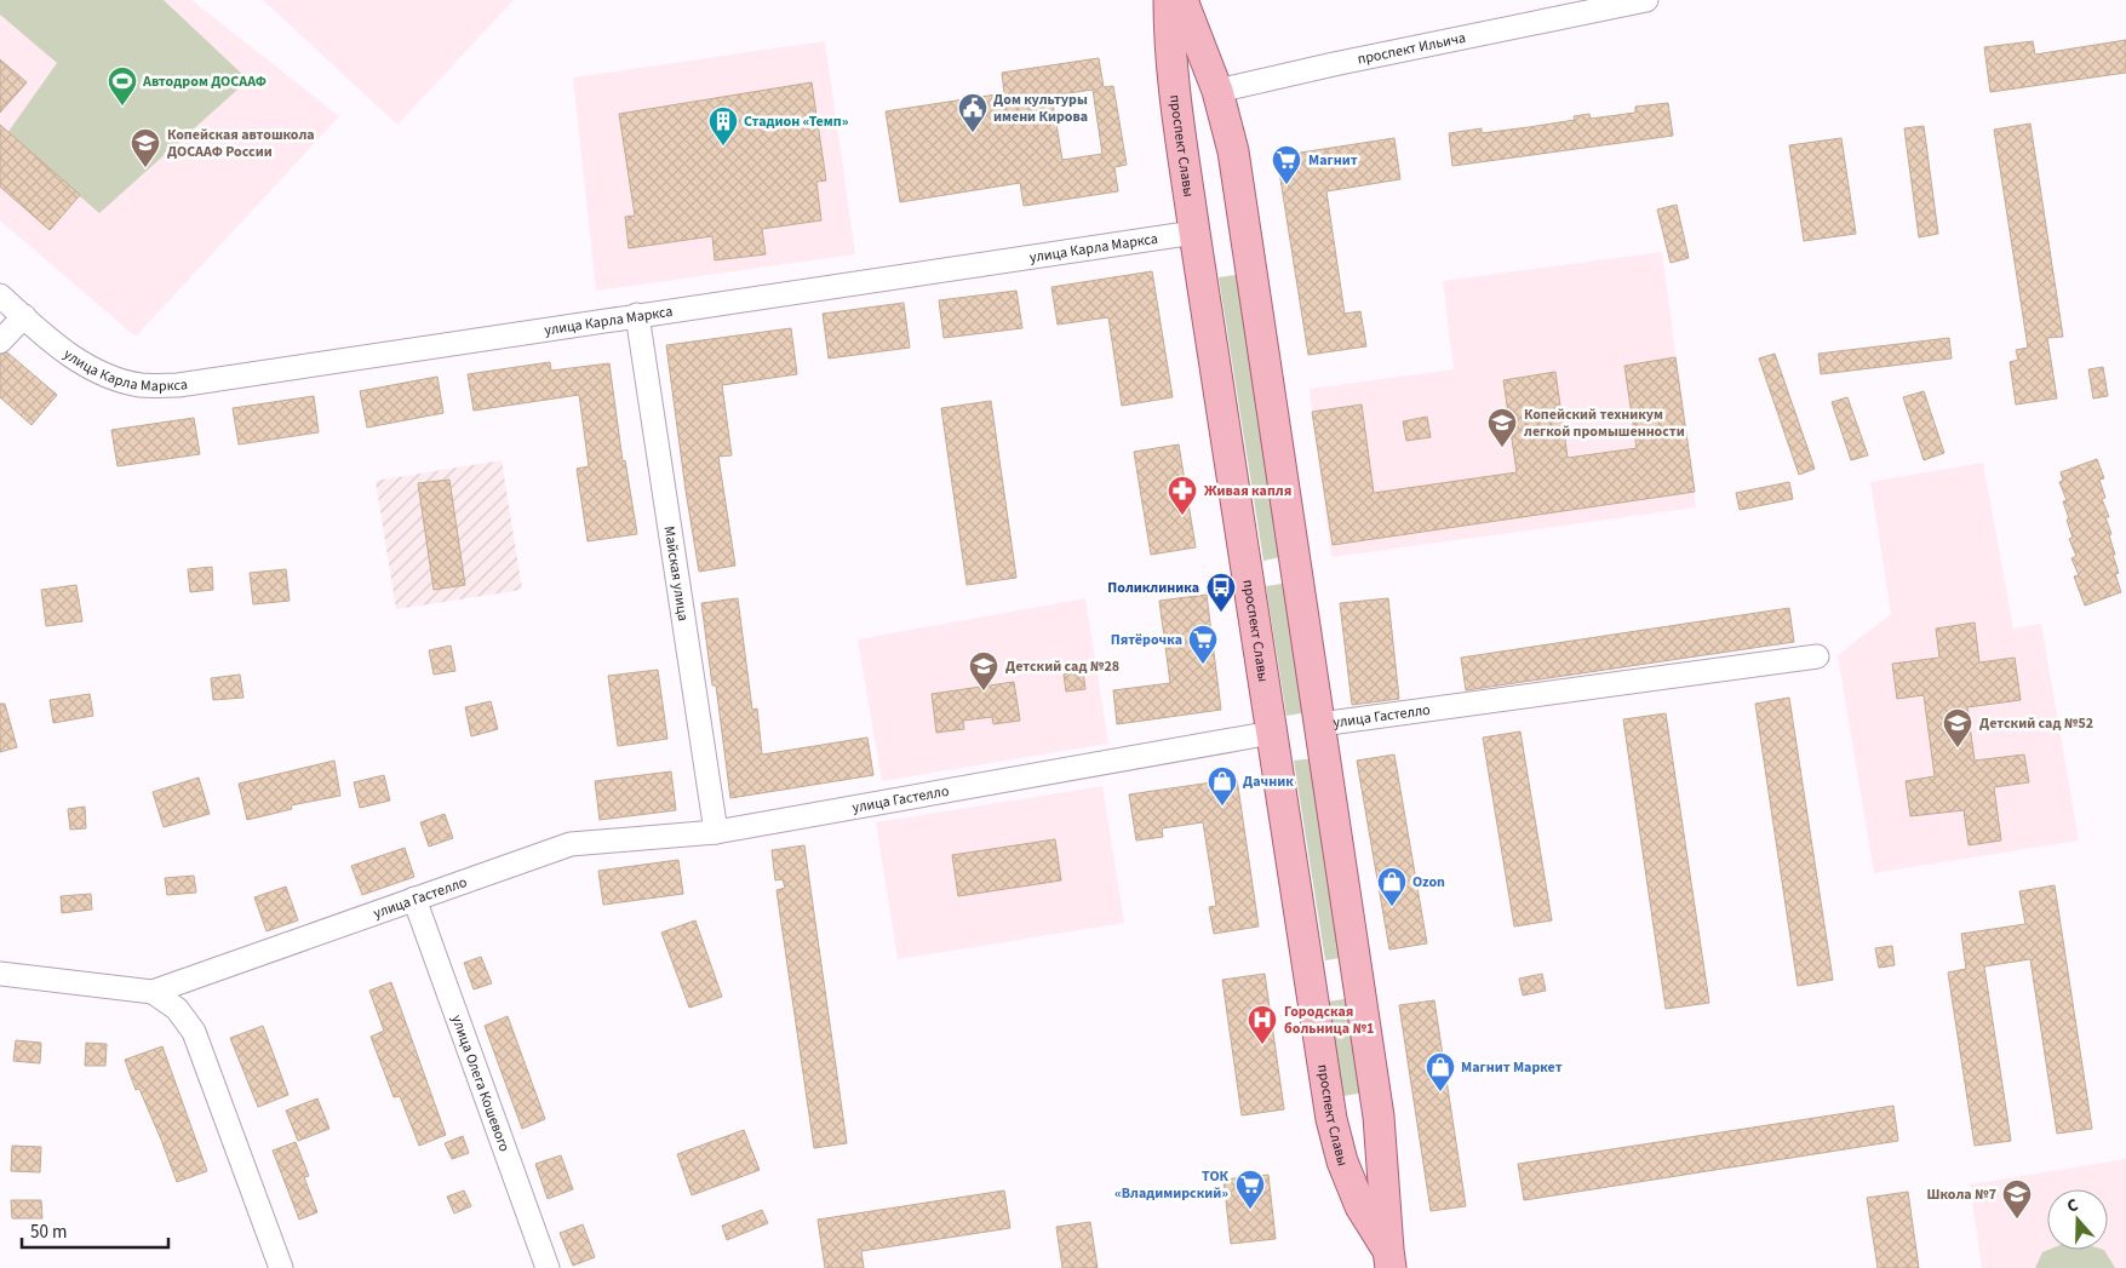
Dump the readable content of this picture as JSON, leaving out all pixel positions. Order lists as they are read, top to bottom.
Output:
{
  "streets": {
    "main road": [
      "проспект Ильича",
      "проспект Славы",
      "улица Карла Маркса",
      "улица Гастелло"
    ],
    "street": ["Майская улица", "улица Олега Кошевого"]
  },
  "crossings": [
    ["проспект Ильича", "проспект Славы"],
    ["проспект Славы", "улица Карла Маркса"],
    ["проспект Славы", "улица Гастелло"],
    ["улица Карла Маркса", "Майская улица"],
    ["Майская улица", "улица Гастелло"],
    ["улица Гастелло", "улица Олега Кошевого"]
  ],
  "places": {
    "sports": ["Автодром ДОСААФ"],
    "public building": ["Дом культуры имени Кирова"],
    "building": ["Стадион «Темп»"],
    "school or university": [
      "Копейская автошкола ДОСААФ России",
      "Копейский техникум легкой промышенности",
      "Детский сад №28",
      "Детский сад №52",
      "Школа №7"
    ],
    "supermarket": ["Магнит", "Пятёрочка", "ТОК «Владимирский»"],
    "pharmacy": ["Живая капля"],
    "bus stop": ["Поликлиника"],
    "shop": ["Дачник", "Ozon", "Магнит Маркет"],
    "hospital": ["Городская больница №1"]
  },
  "scale_bar": "50 m",
  "north": "top"
}
